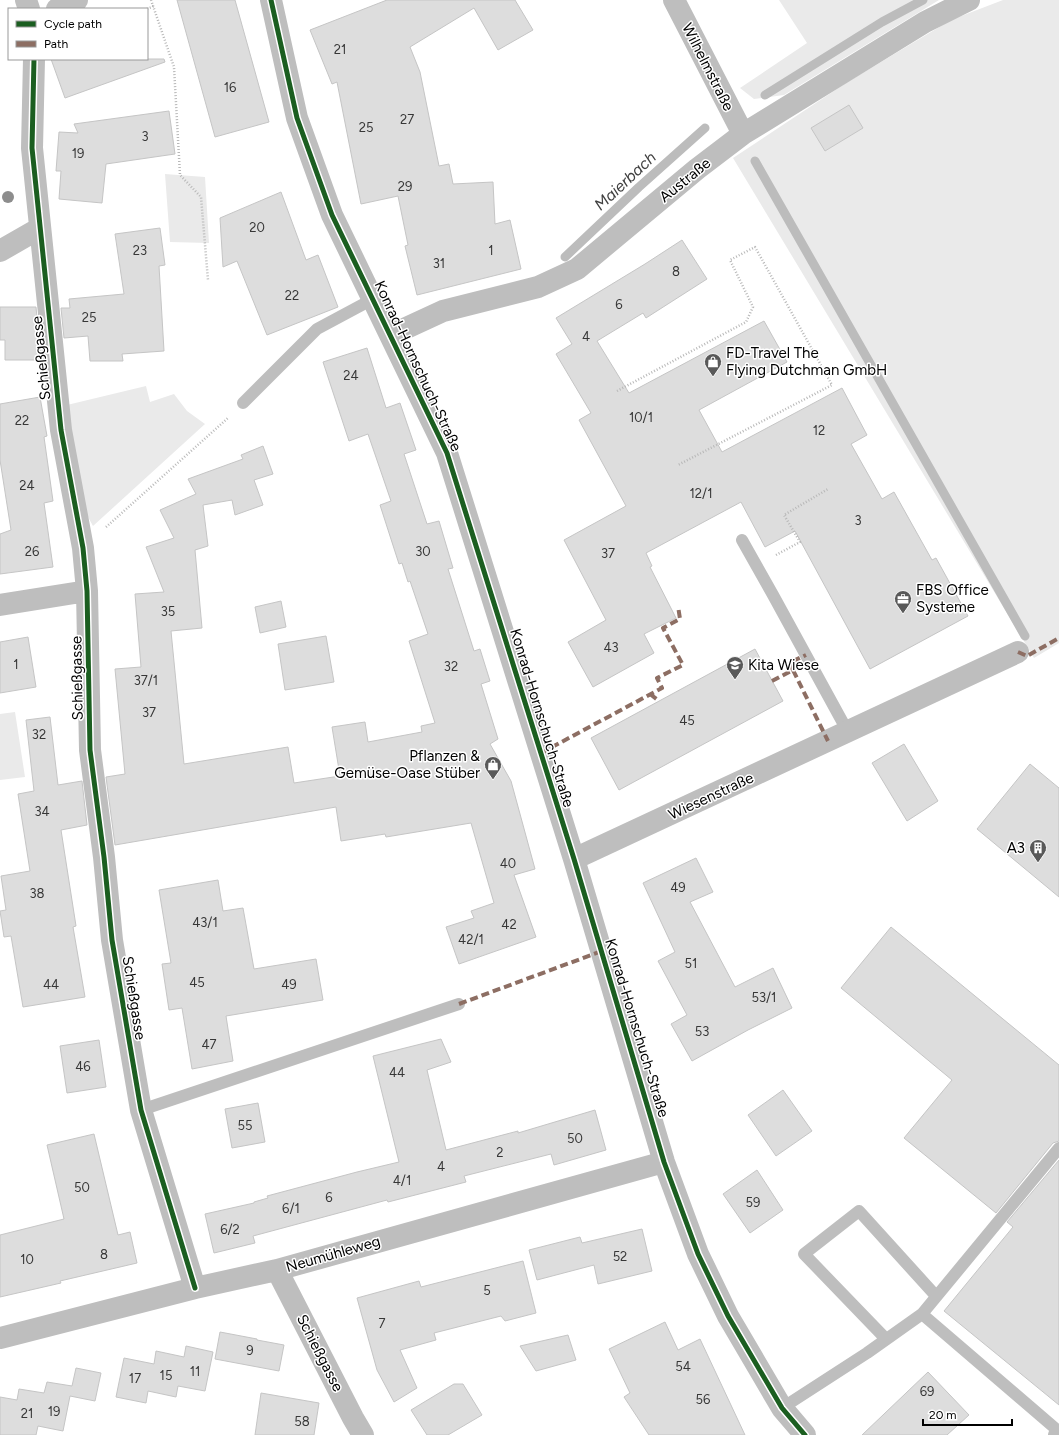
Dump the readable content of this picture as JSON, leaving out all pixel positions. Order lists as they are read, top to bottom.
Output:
{
  "streets": {
    "street": [
      "Wilhelmstraße",
      "Austraße",
      "Schießgasse",
      "Konrad-Hornschuch-Straße",
      "Wiesenstraße",
      "Neumühleweg"
    ]
  },
  "crossings": [
    ["Wilhelmstraße", "Austraße"],
    ["Austraße", "Konrad-Hornschuch-Straße"],
    ["Schießgasse", "Neumühleweg"],
    ["Konrad-Hornschuch-Straße", "Wiesenstraße"],
    ["Konrad-Hornschuch-Straße", "Neumühleweg"]
  ],
  "water": ["Maierbach"],
  "places": {
    "shop": ["FD-Travel The Flying Dutchman GmbH", "Pflanzen & Gemüse-Oase Stüber"],
    "office": ["FBS Office Systeme"],
    "school or university": ["Kita Wiese"],
    "building": ["A3"]
  },
  "house_numbers": [
    "21",
    "16",
    "27",
    "25",
    "3",
    "19",
    "29",
    "20",
    "23",
    "1",
    "31",
    "8",
    "22",
    "6",
    "25",
    "4",
    "24",
    "10/1",
    "22",
    "12",
    "24",
    "12/1",
    "3",
    "26",
    "30",
    "37",
    "35",
    "43",
    "1",
    "32",
    "37/1",
    "37",
    "45",
    "32",
    "34",
    "40",
    "49",
    "38",
    "43/1",
    "42",
    "42/1",
    "51",
    "45",
    "44",
    "49",
    "53/1",
    "53",
    "47",
    "46",
    "44",
    "55",
    "50",
    "2",
    "4",
    "4/1",
    "50",
    "6",
    "59",
    "6/1",
    "6/2",
    "8",
    "52",
    "10",
    "5",
    "7",
    "9",
    "54",
    "11",
    "15",
    "17",
    "69",
    "56",
    "19",
    "21",
    "58"
  ],
  "legend": ["Cycle path", "Path"],
  "scale_bar": "20 m"
}
